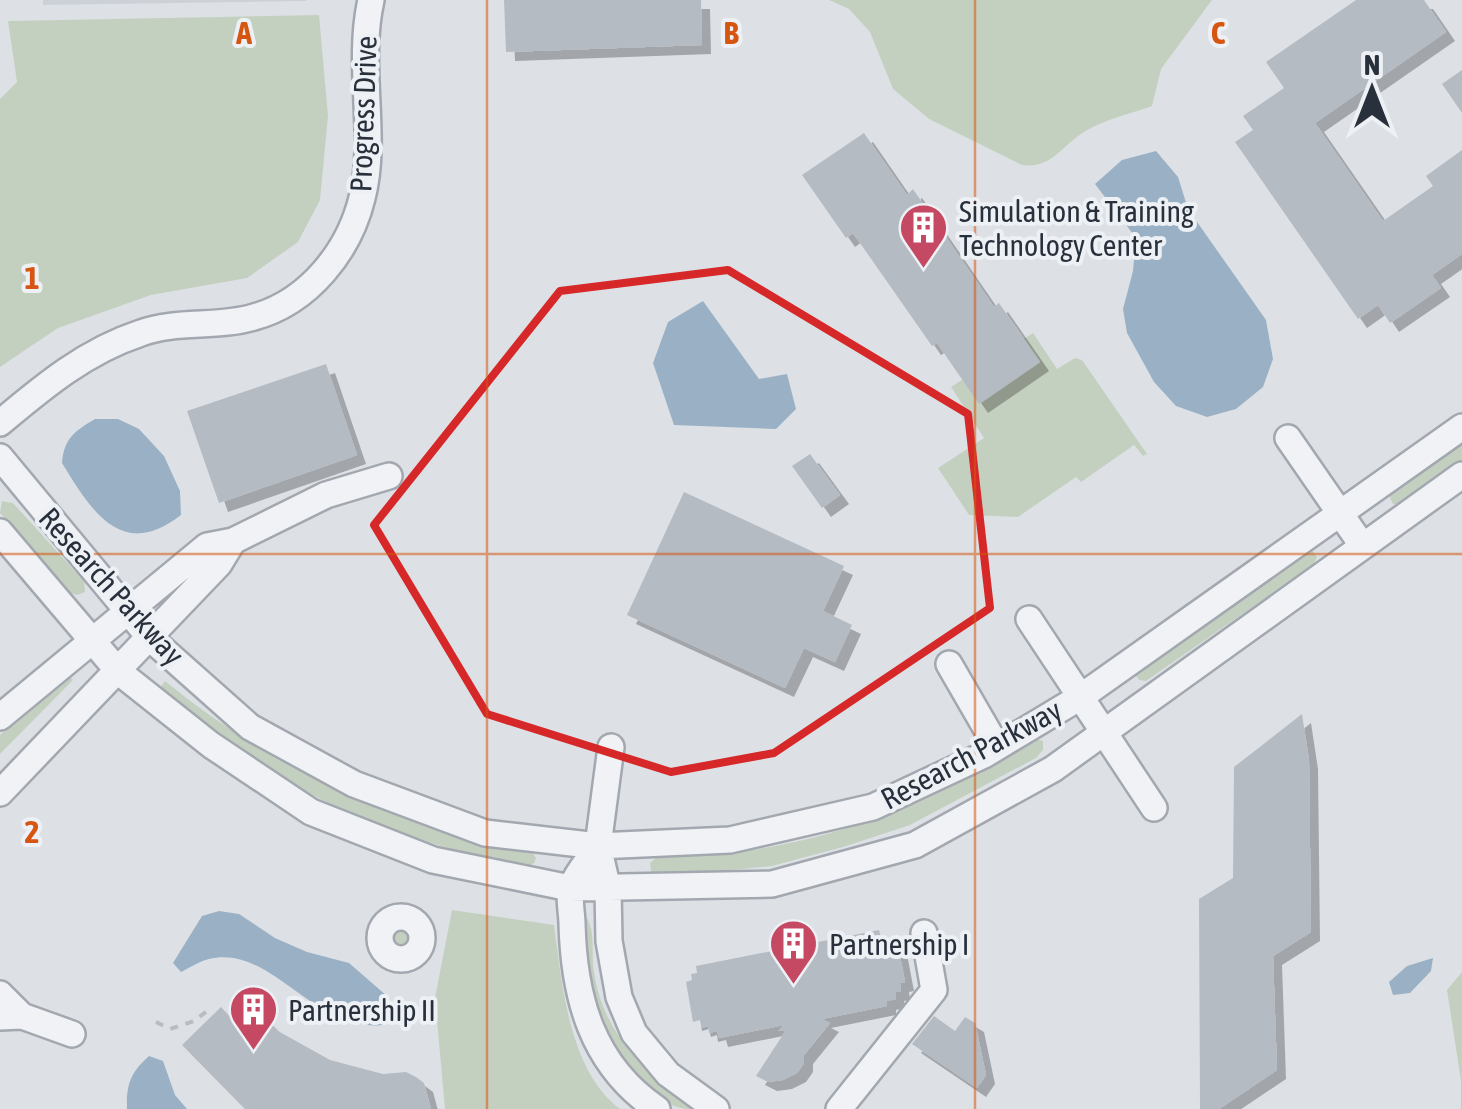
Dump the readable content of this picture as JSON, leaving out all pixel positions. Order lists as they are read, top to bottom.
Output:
{
  "streets": {
    "street": ["Progress Drive", "Research Parkway"]
  },
  "places": {
    "building": ["Simulation & Training Technology Center", "Partnership I", "Partnership II"]
  },
  "north": "top",
  "grid": {
    "columns": ["A", "B", "C"],
    "rows": ["1", "2"]
  }
}
